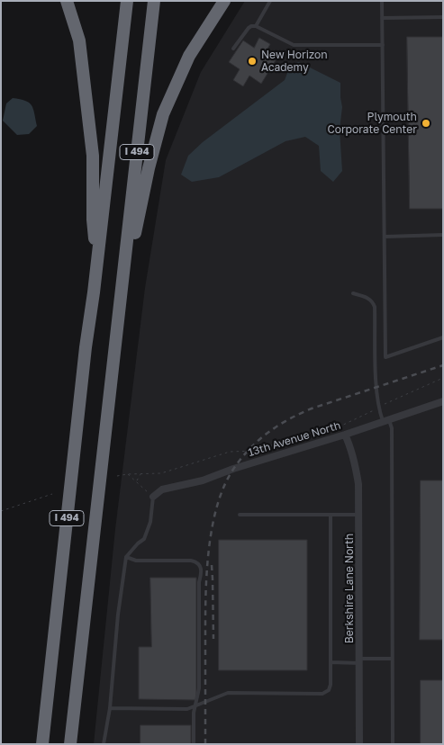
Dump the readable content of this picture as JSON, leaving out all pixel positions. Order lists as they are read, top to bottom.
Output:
{
  "streets": {
    "highway": ["I 494"],
    "street": ["13th Avenue North", "Berkshire Lane North"]
  },
  "crossings": [
    ["13th Avenue North", "Berkshire Lane North"]
  ],
  "places": ["New Horizon Academy", "Plymouth Corporate Center"]
}
